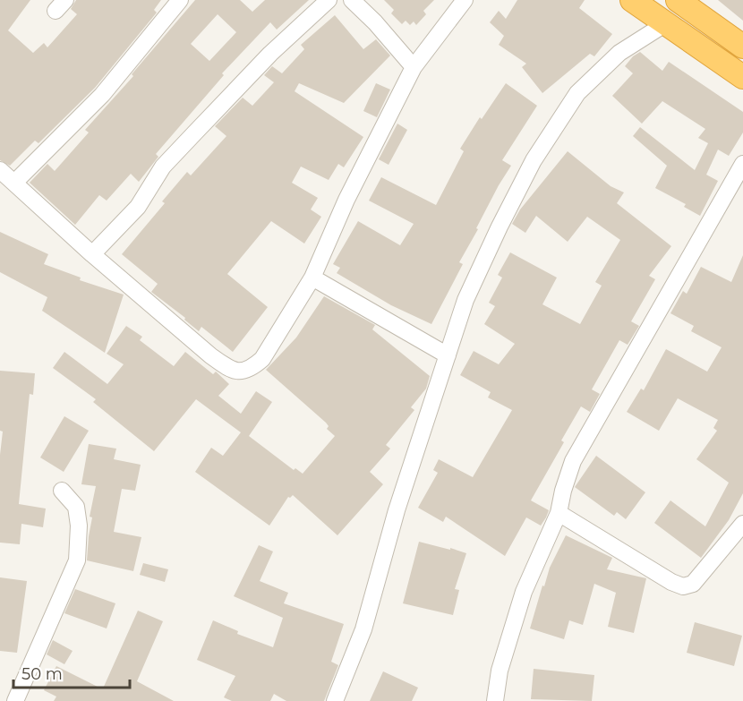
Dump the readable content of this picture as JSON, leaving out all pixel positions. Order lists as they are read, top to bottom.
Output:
{
  "scale_bar": "50 m"
}
